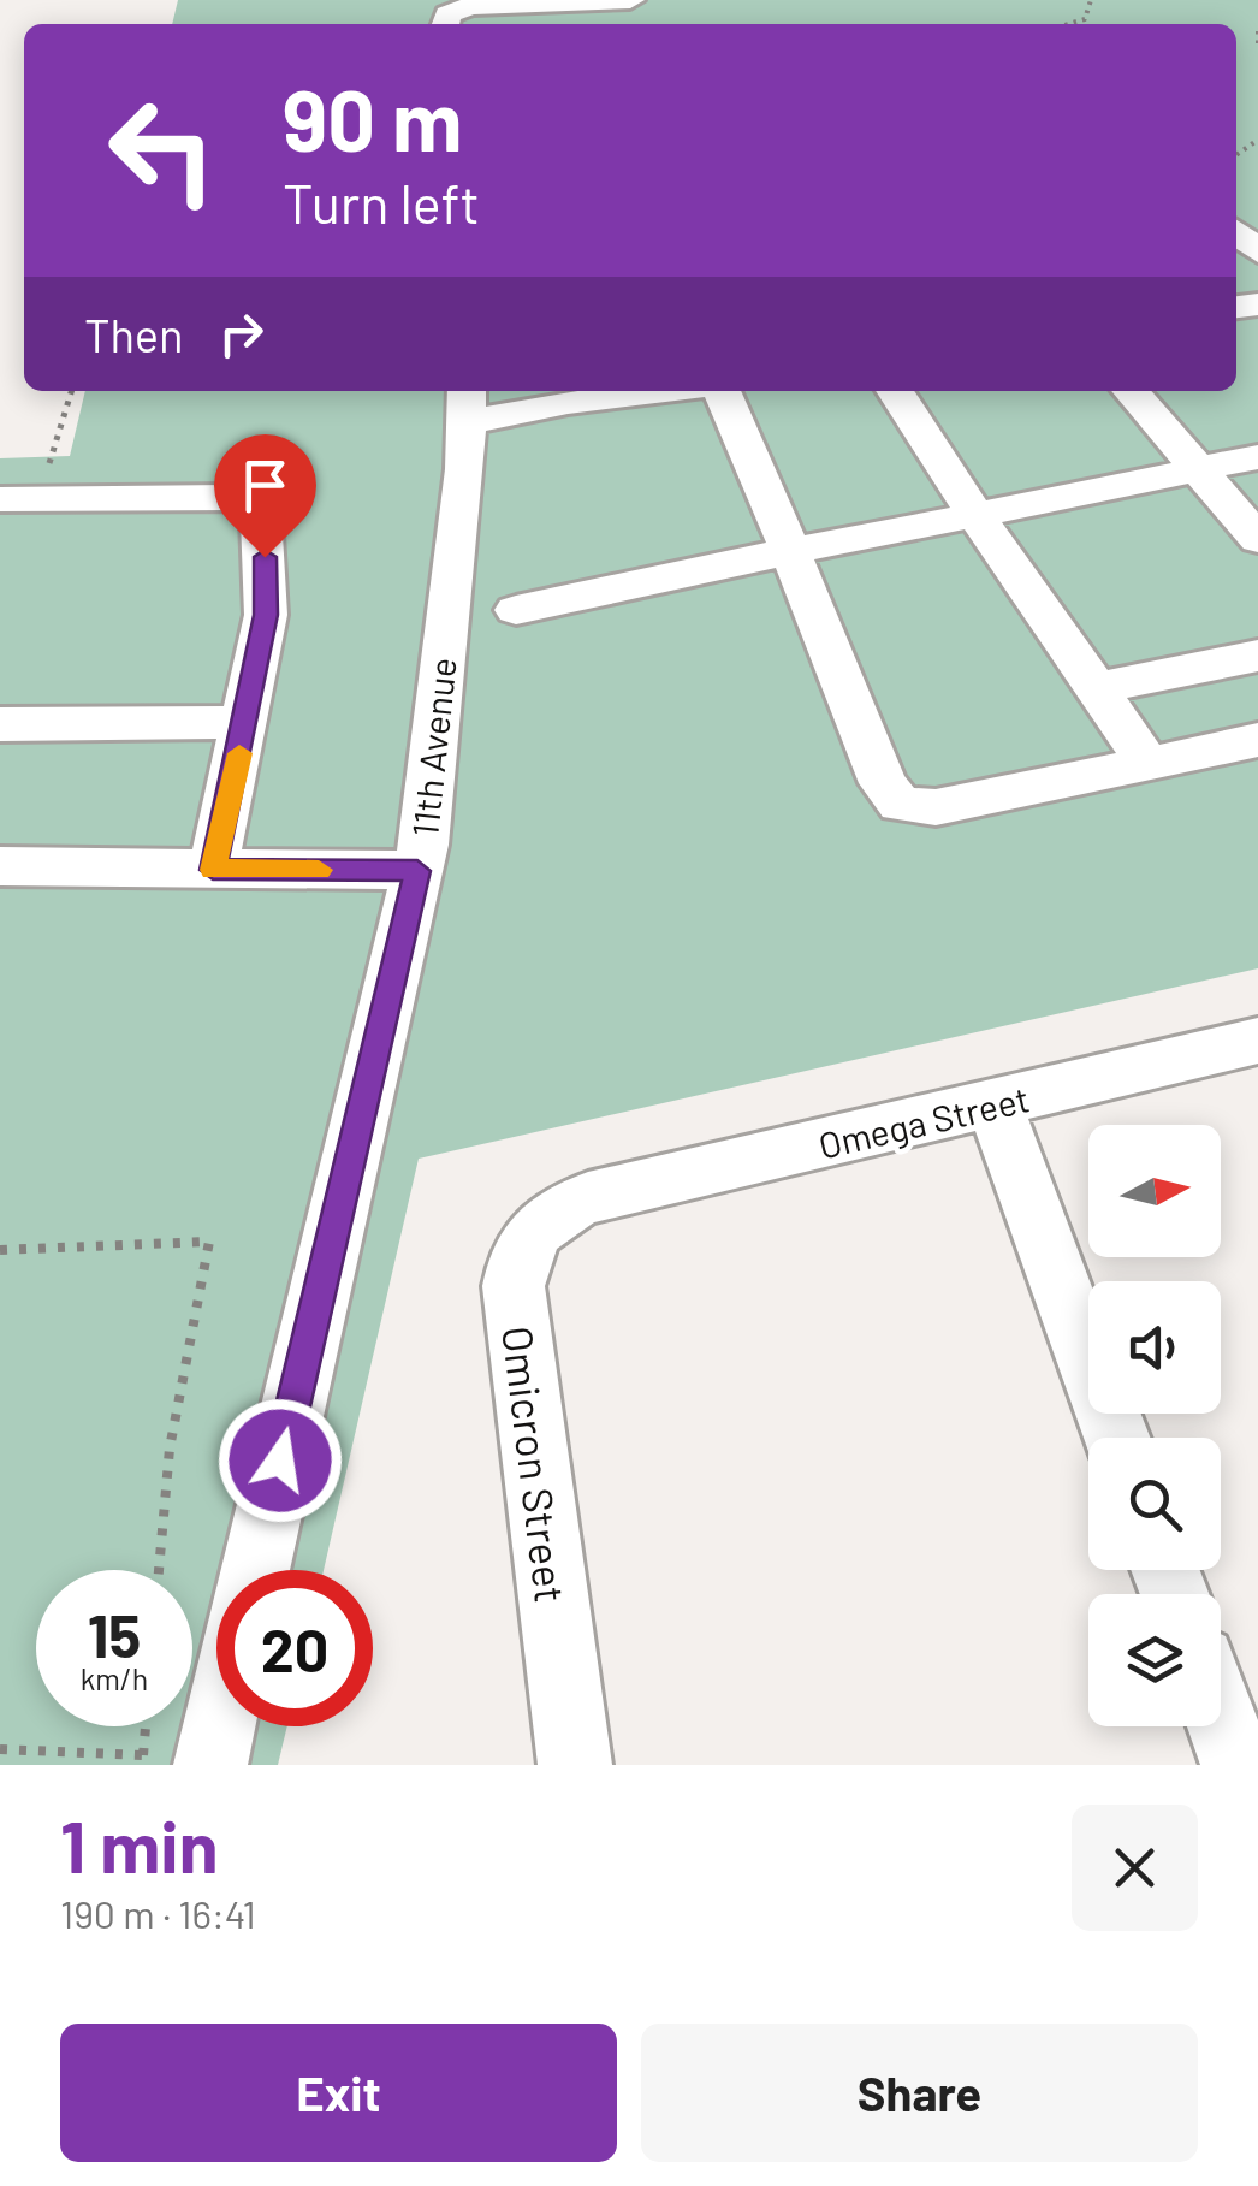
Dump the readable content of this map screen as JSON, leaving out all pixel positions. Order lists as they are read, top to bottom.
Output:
{
  "streets": {
    "street": ["11th Avenue", "Omega Street", "Omicron Street"]
  },
  "crossings": [
    ["Omega Street", "Omicron Street"]
  ],
  "north": "right",
  "page": {
    "turn": ["90 m", "Turn left"],
    "then": "Then",
    "speed": "15 km/h",
    "limit": "20",
    "heading": ["1 min", "190 m · 16:41"],
    "buttons": ["Exit", "Share"]
  }
}
